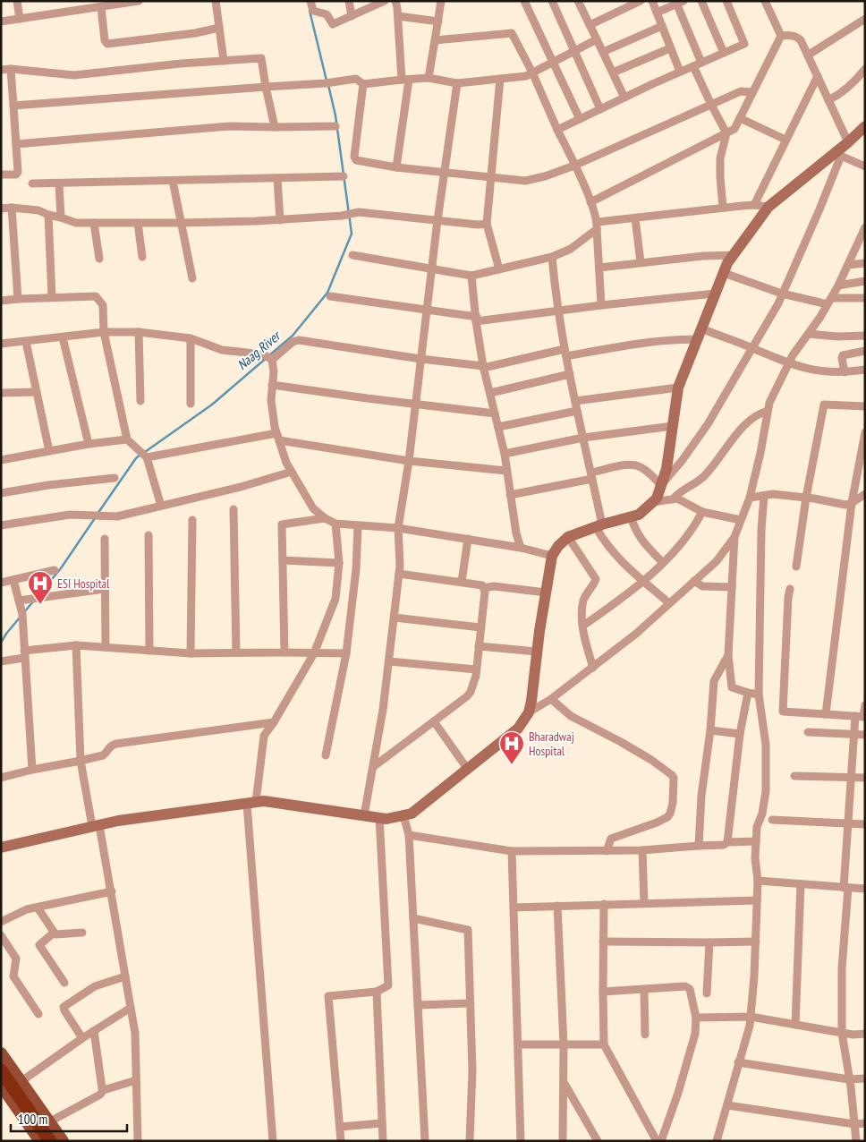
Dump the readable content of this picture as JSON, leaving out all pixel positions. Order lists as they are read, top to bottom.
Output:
{
  "water": ["Naag River"],
  "places": {
    "hospital": ["ESI Hospital", "Bharadwaj Hospital"]
  },
  "scale_bar": "100 m"
}
